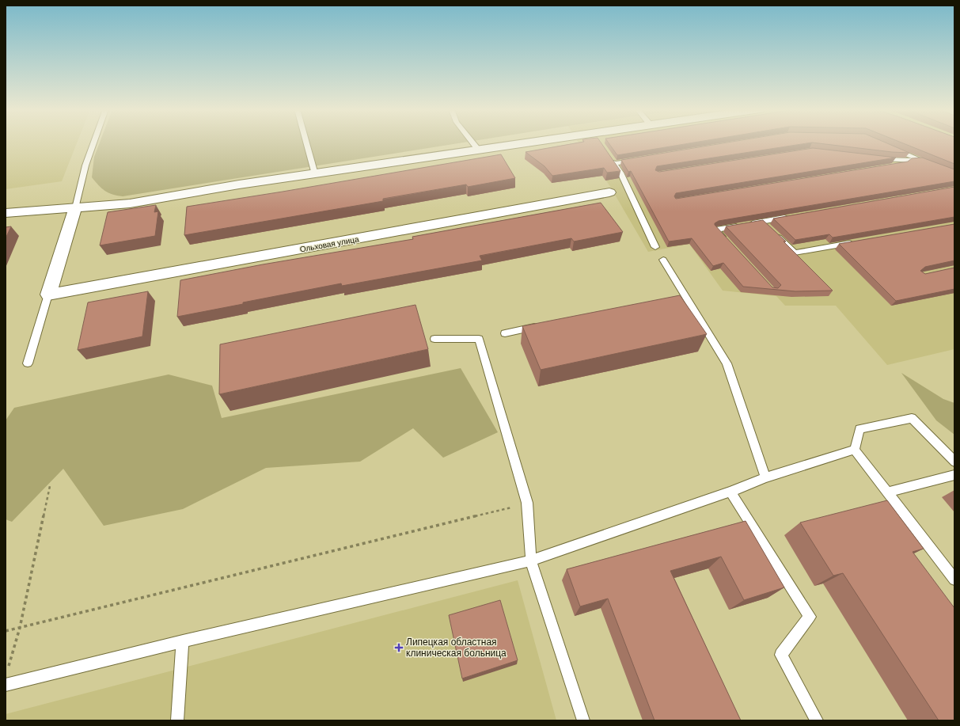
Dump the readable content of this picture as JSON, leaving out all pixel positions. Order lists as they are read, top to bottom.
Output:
{
  "streets": {
    "street": ["Ольховая улица"]
  },
  "places": {
    "health": ["Липецкая областная клиническая больница"]
  }
}
